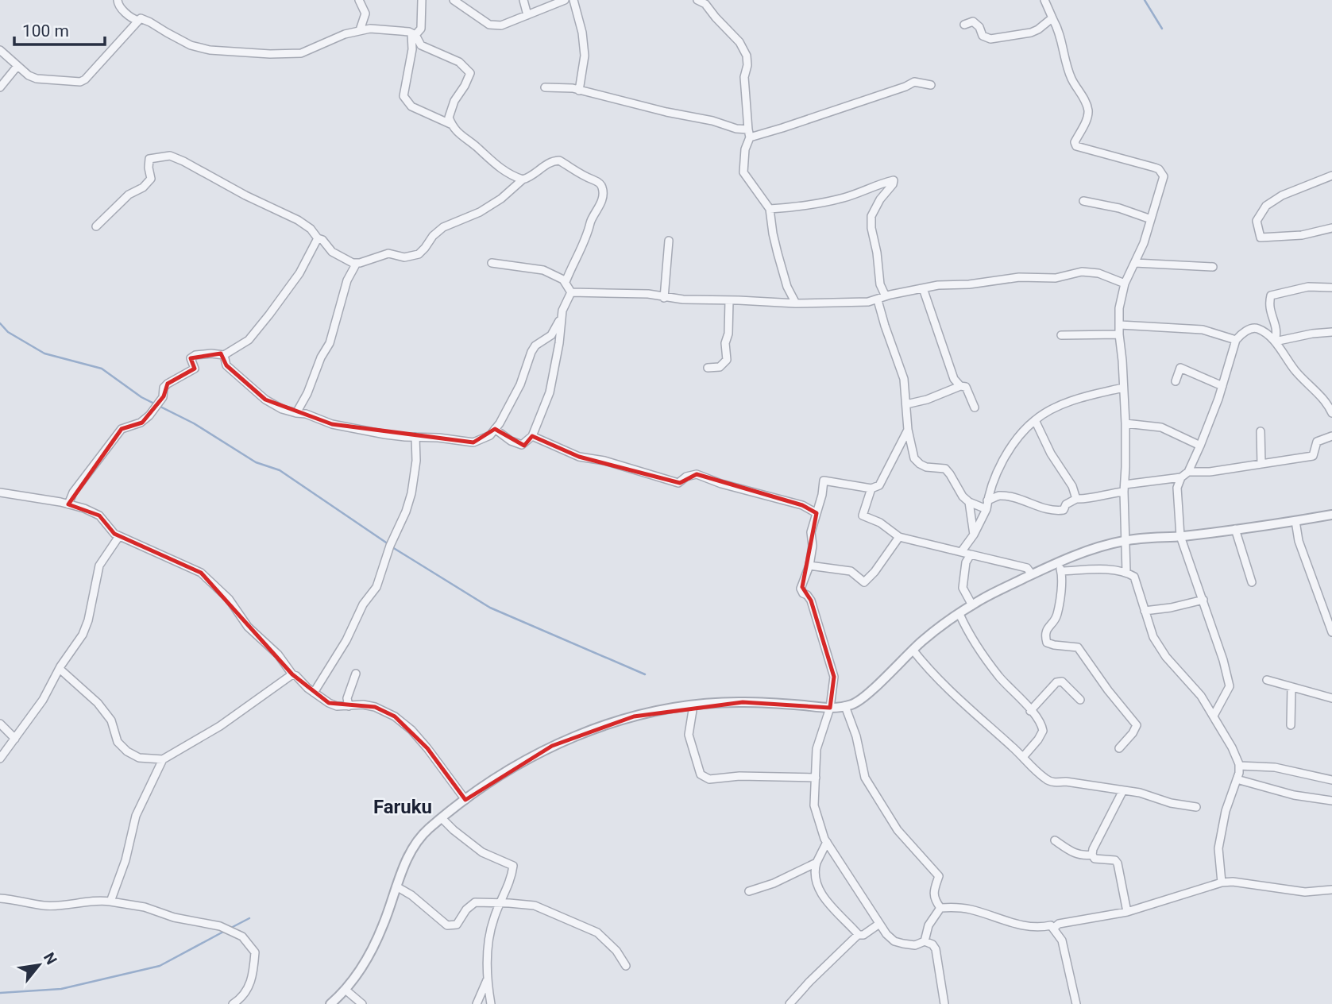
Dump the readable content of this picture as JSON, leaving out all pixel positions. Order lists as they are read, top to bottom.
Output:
{
  "districts": ["Faruku"],
  "scale_bar": "100 m",
  "north": "top right"
}
